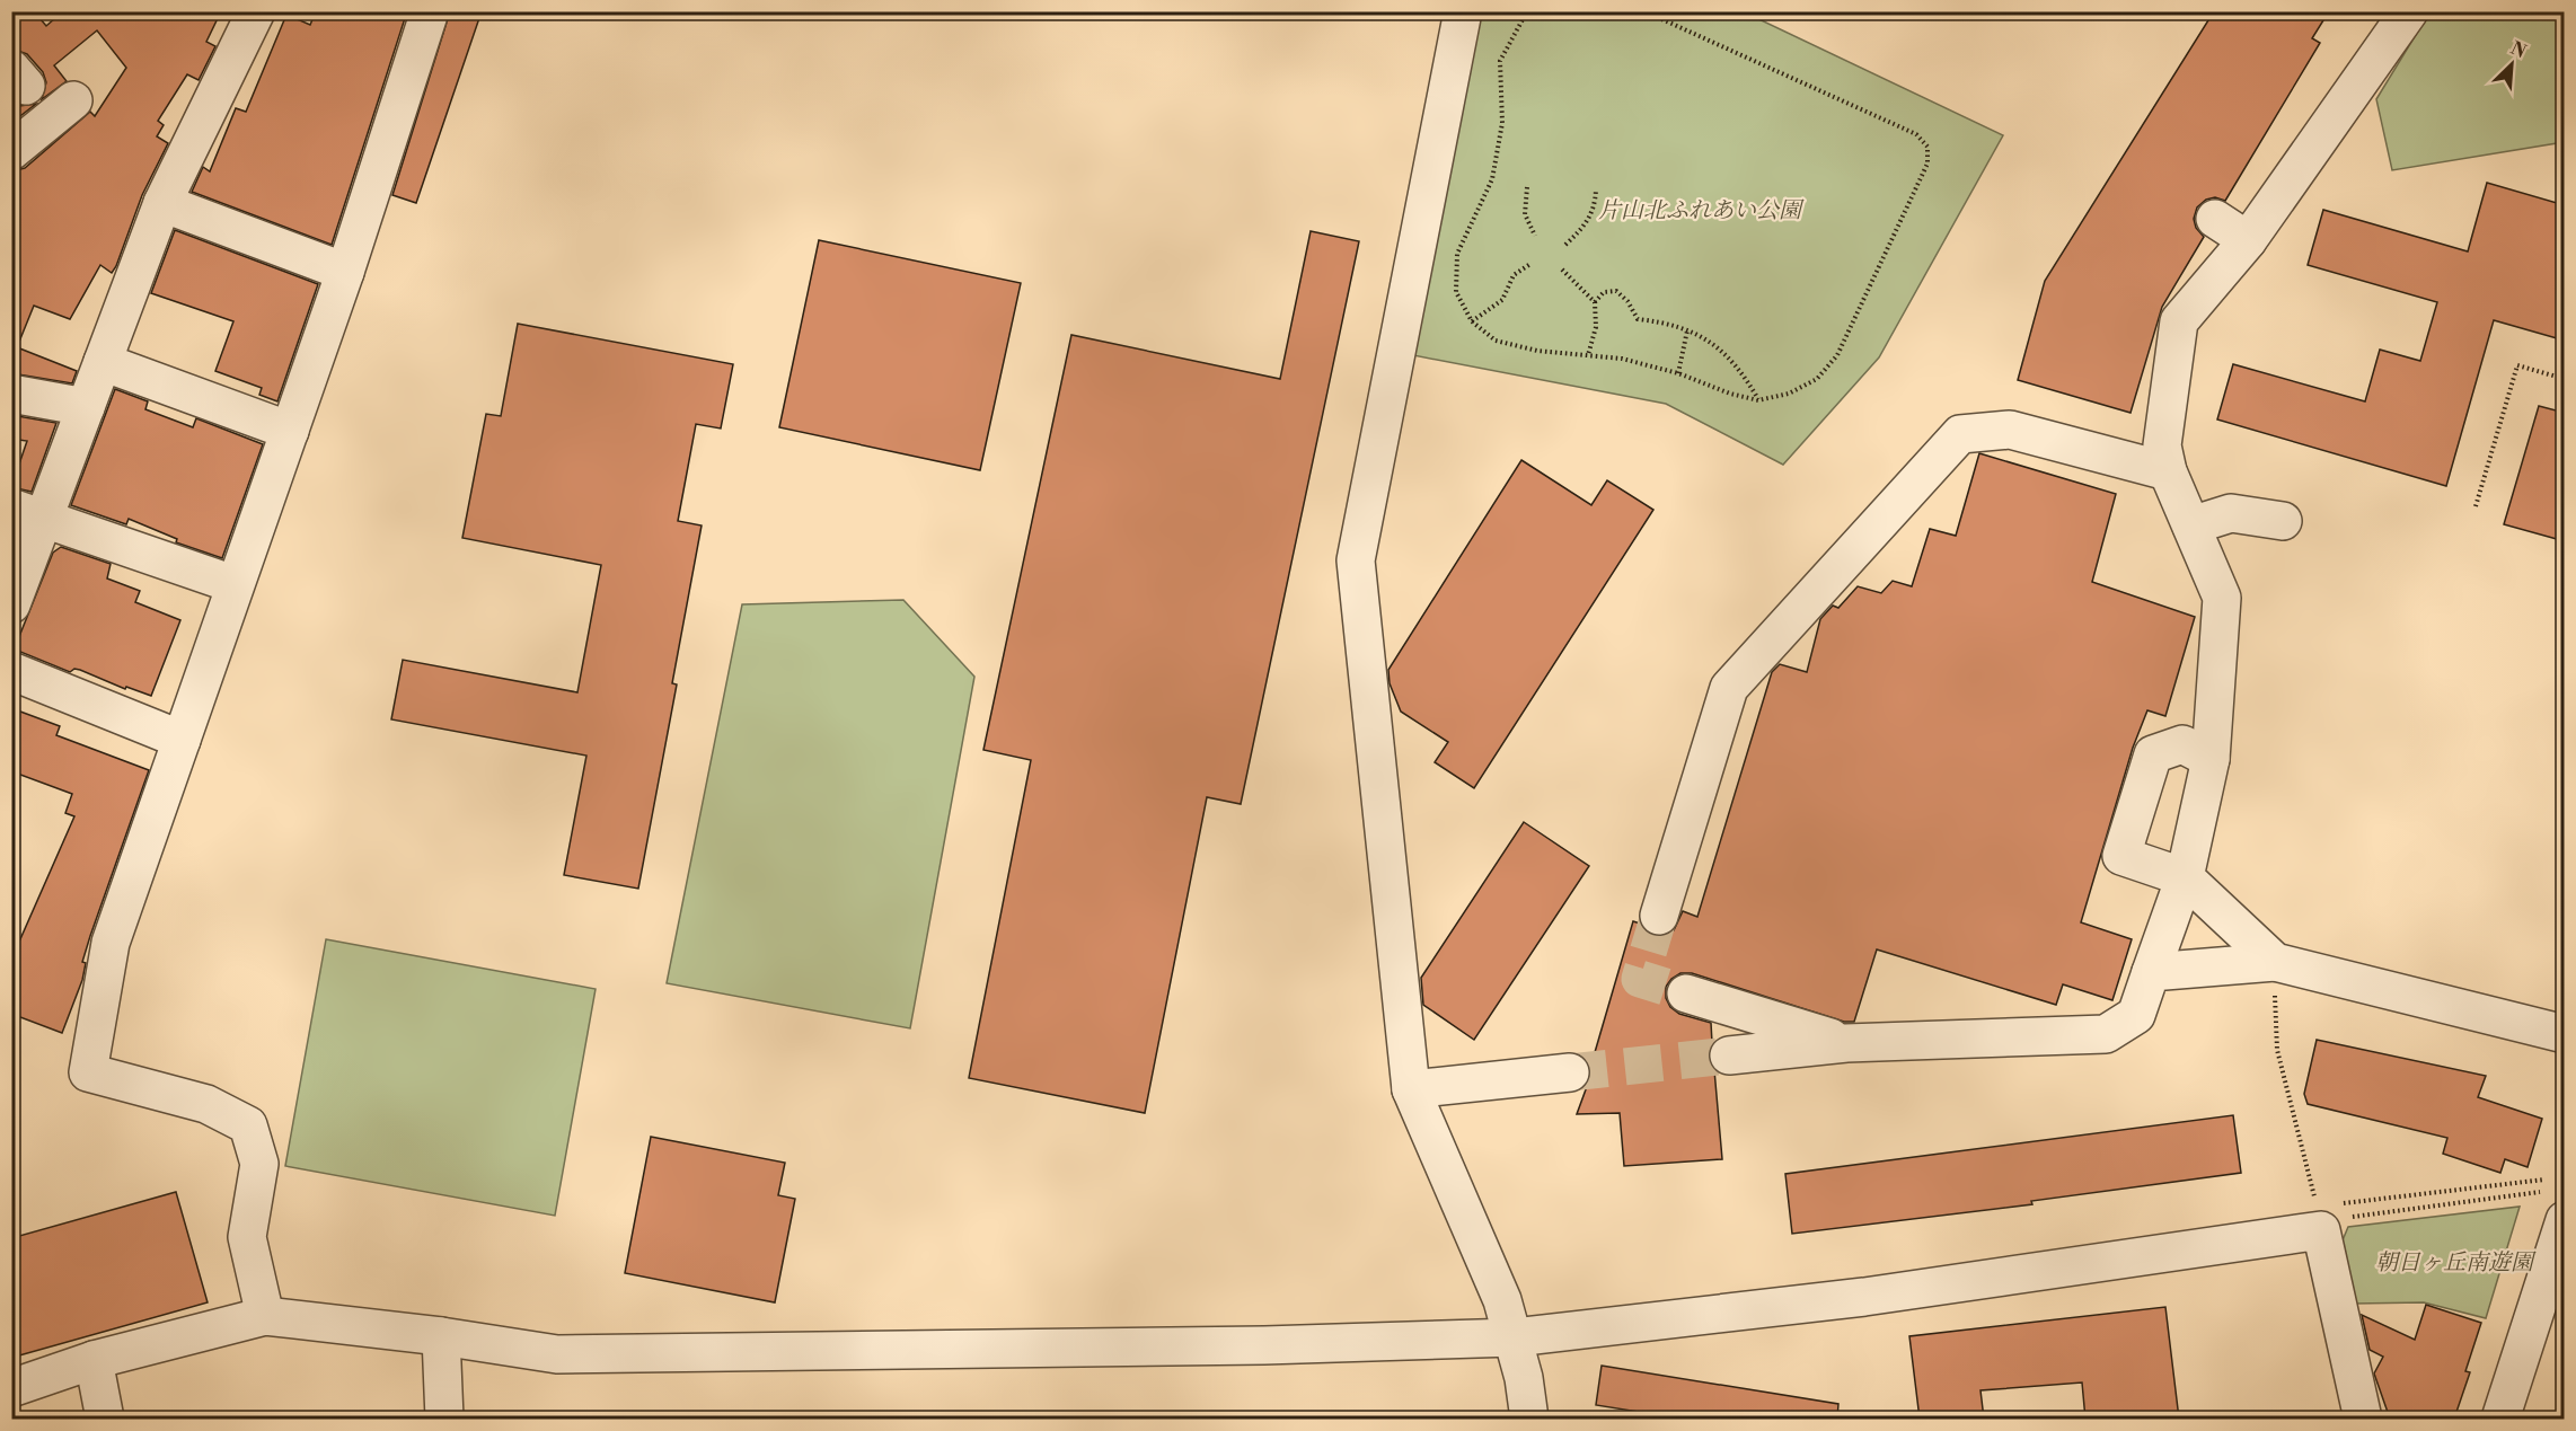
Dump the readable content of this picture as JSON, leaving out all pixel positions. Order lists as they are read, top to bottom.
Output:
{
  "parks": ["片山北ふれあい公園", "朝日ヶ丘南遊園"],
  "north": "top right"
}
